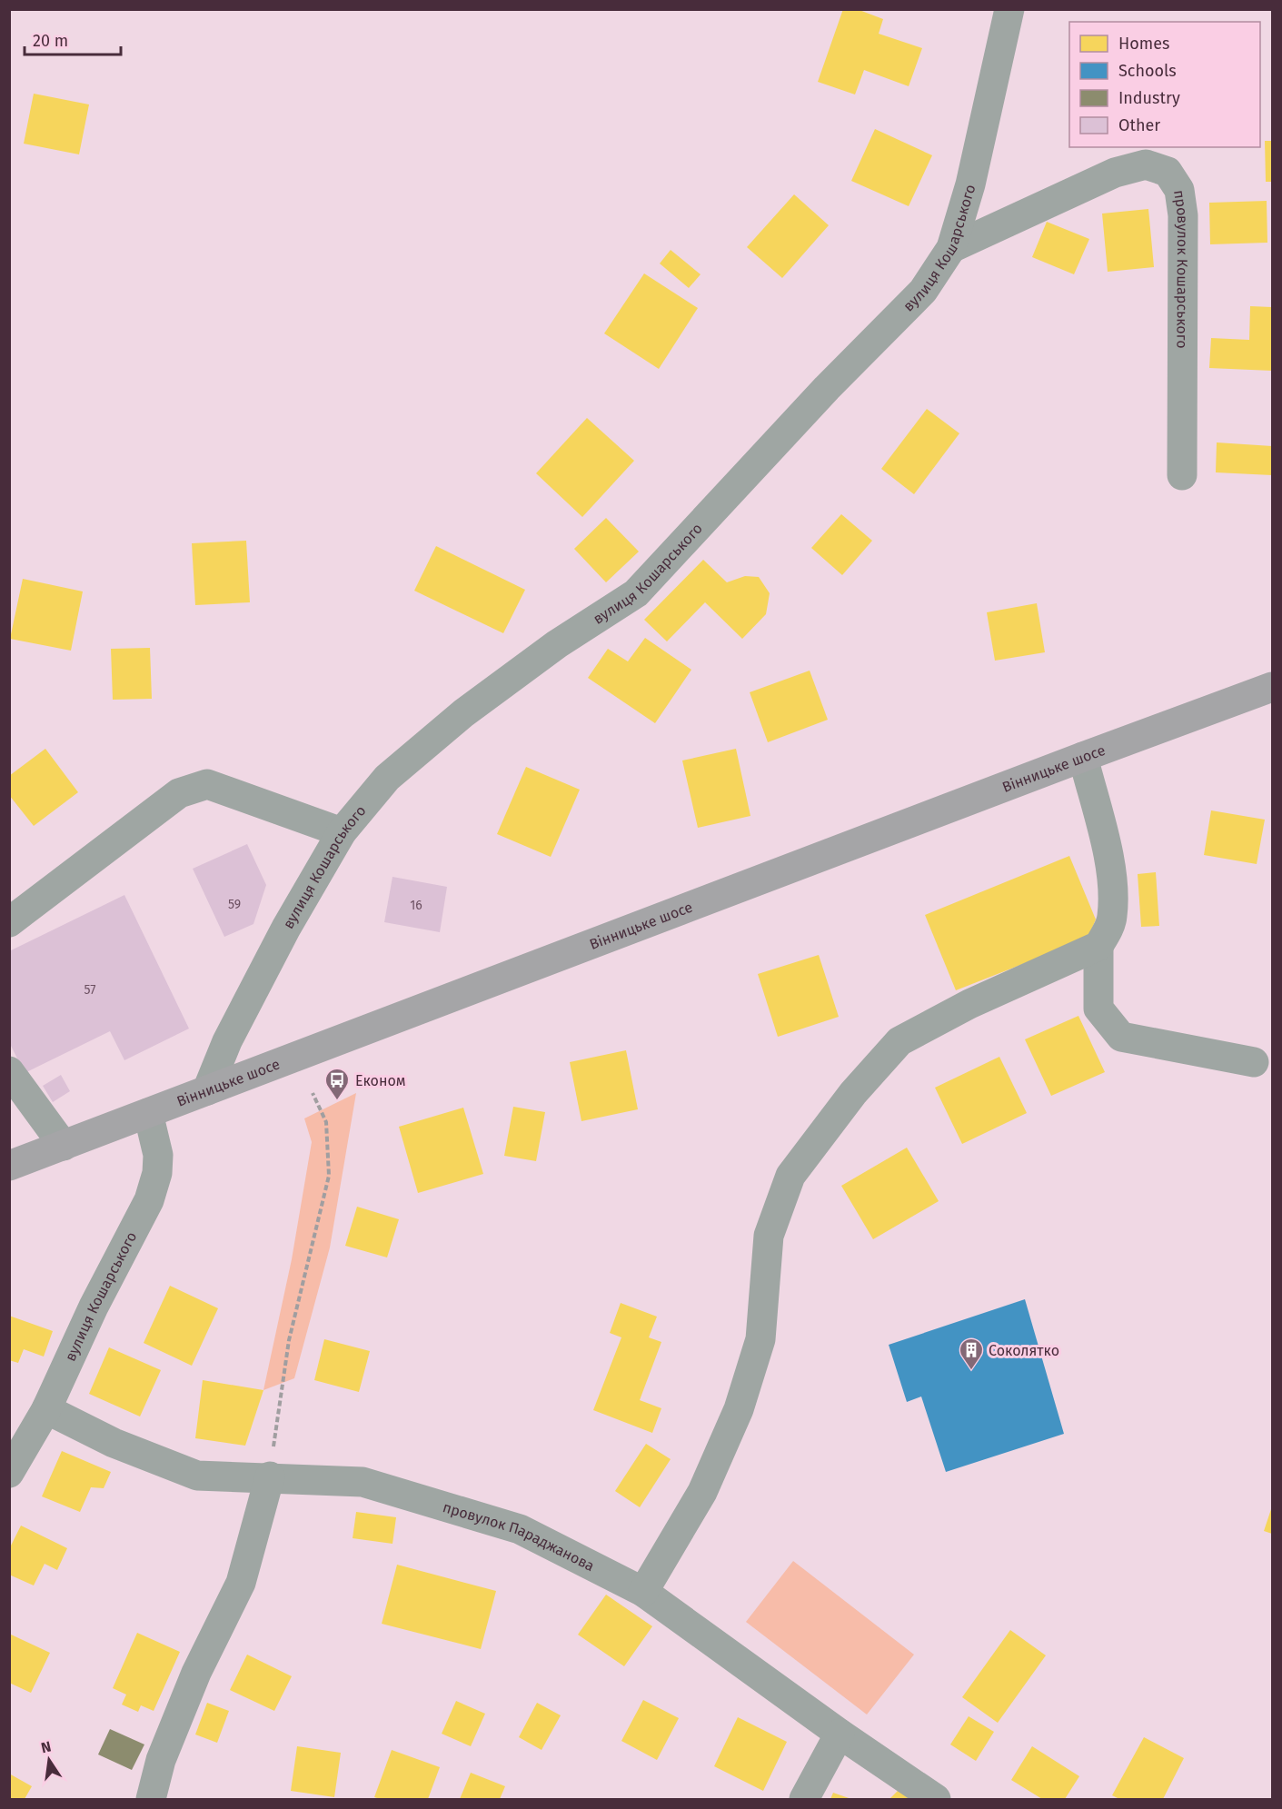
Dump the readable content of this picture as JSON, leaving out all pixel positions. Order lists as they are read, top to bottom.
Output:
{
  "streets": {
    "main road": ["Вінницьке шосе"],
    "street": ["вулиця Кошарського", "провулок Кошарського", "провулок Параджанова"]
  },
  "crossings": [
    ["вулиця Кошарського", "провулок Кошарського"],
    ["вулиця Кошарського", "Вінницьке шосе"],
    ["вулиця Кошарського", "провулок Параджанова"]
  ],
  "places": {
    "bus stop": ["Економ"],
    "building": ["Соколятко"]
  },
  "house_numbers": ["59", "16", "57"],
  "legend": [
    "Homes",
    "Schools",
    "Industry",
    "Other"
  ],
  "scale_bar": "20 m",
  "north": "top"
}
